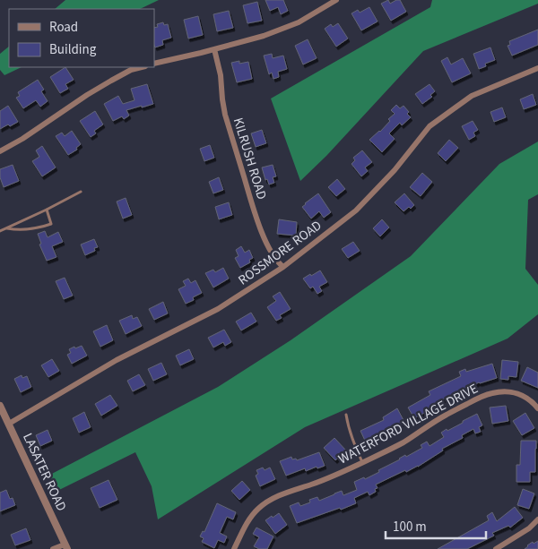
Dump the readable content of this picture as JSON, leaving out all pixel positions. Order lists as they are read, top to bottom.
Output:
{
  "streets": {
    "street": [
      "KILRUSH ROAD",
      "ROSSMORE ROAD",
      "WATERFORD VILLAGE DRIVE",
      "LASATER ROAD"
    ]
  },
  "crossings": [
    ["KILRUSH ROAD", "ROSSMORE ROAD"],
    ["ROSSMORE ROAD", "LASATER ROAD"]
  ],
  "legend": ["Road", "Building"],
  "scale_bar": "100 m"
}
